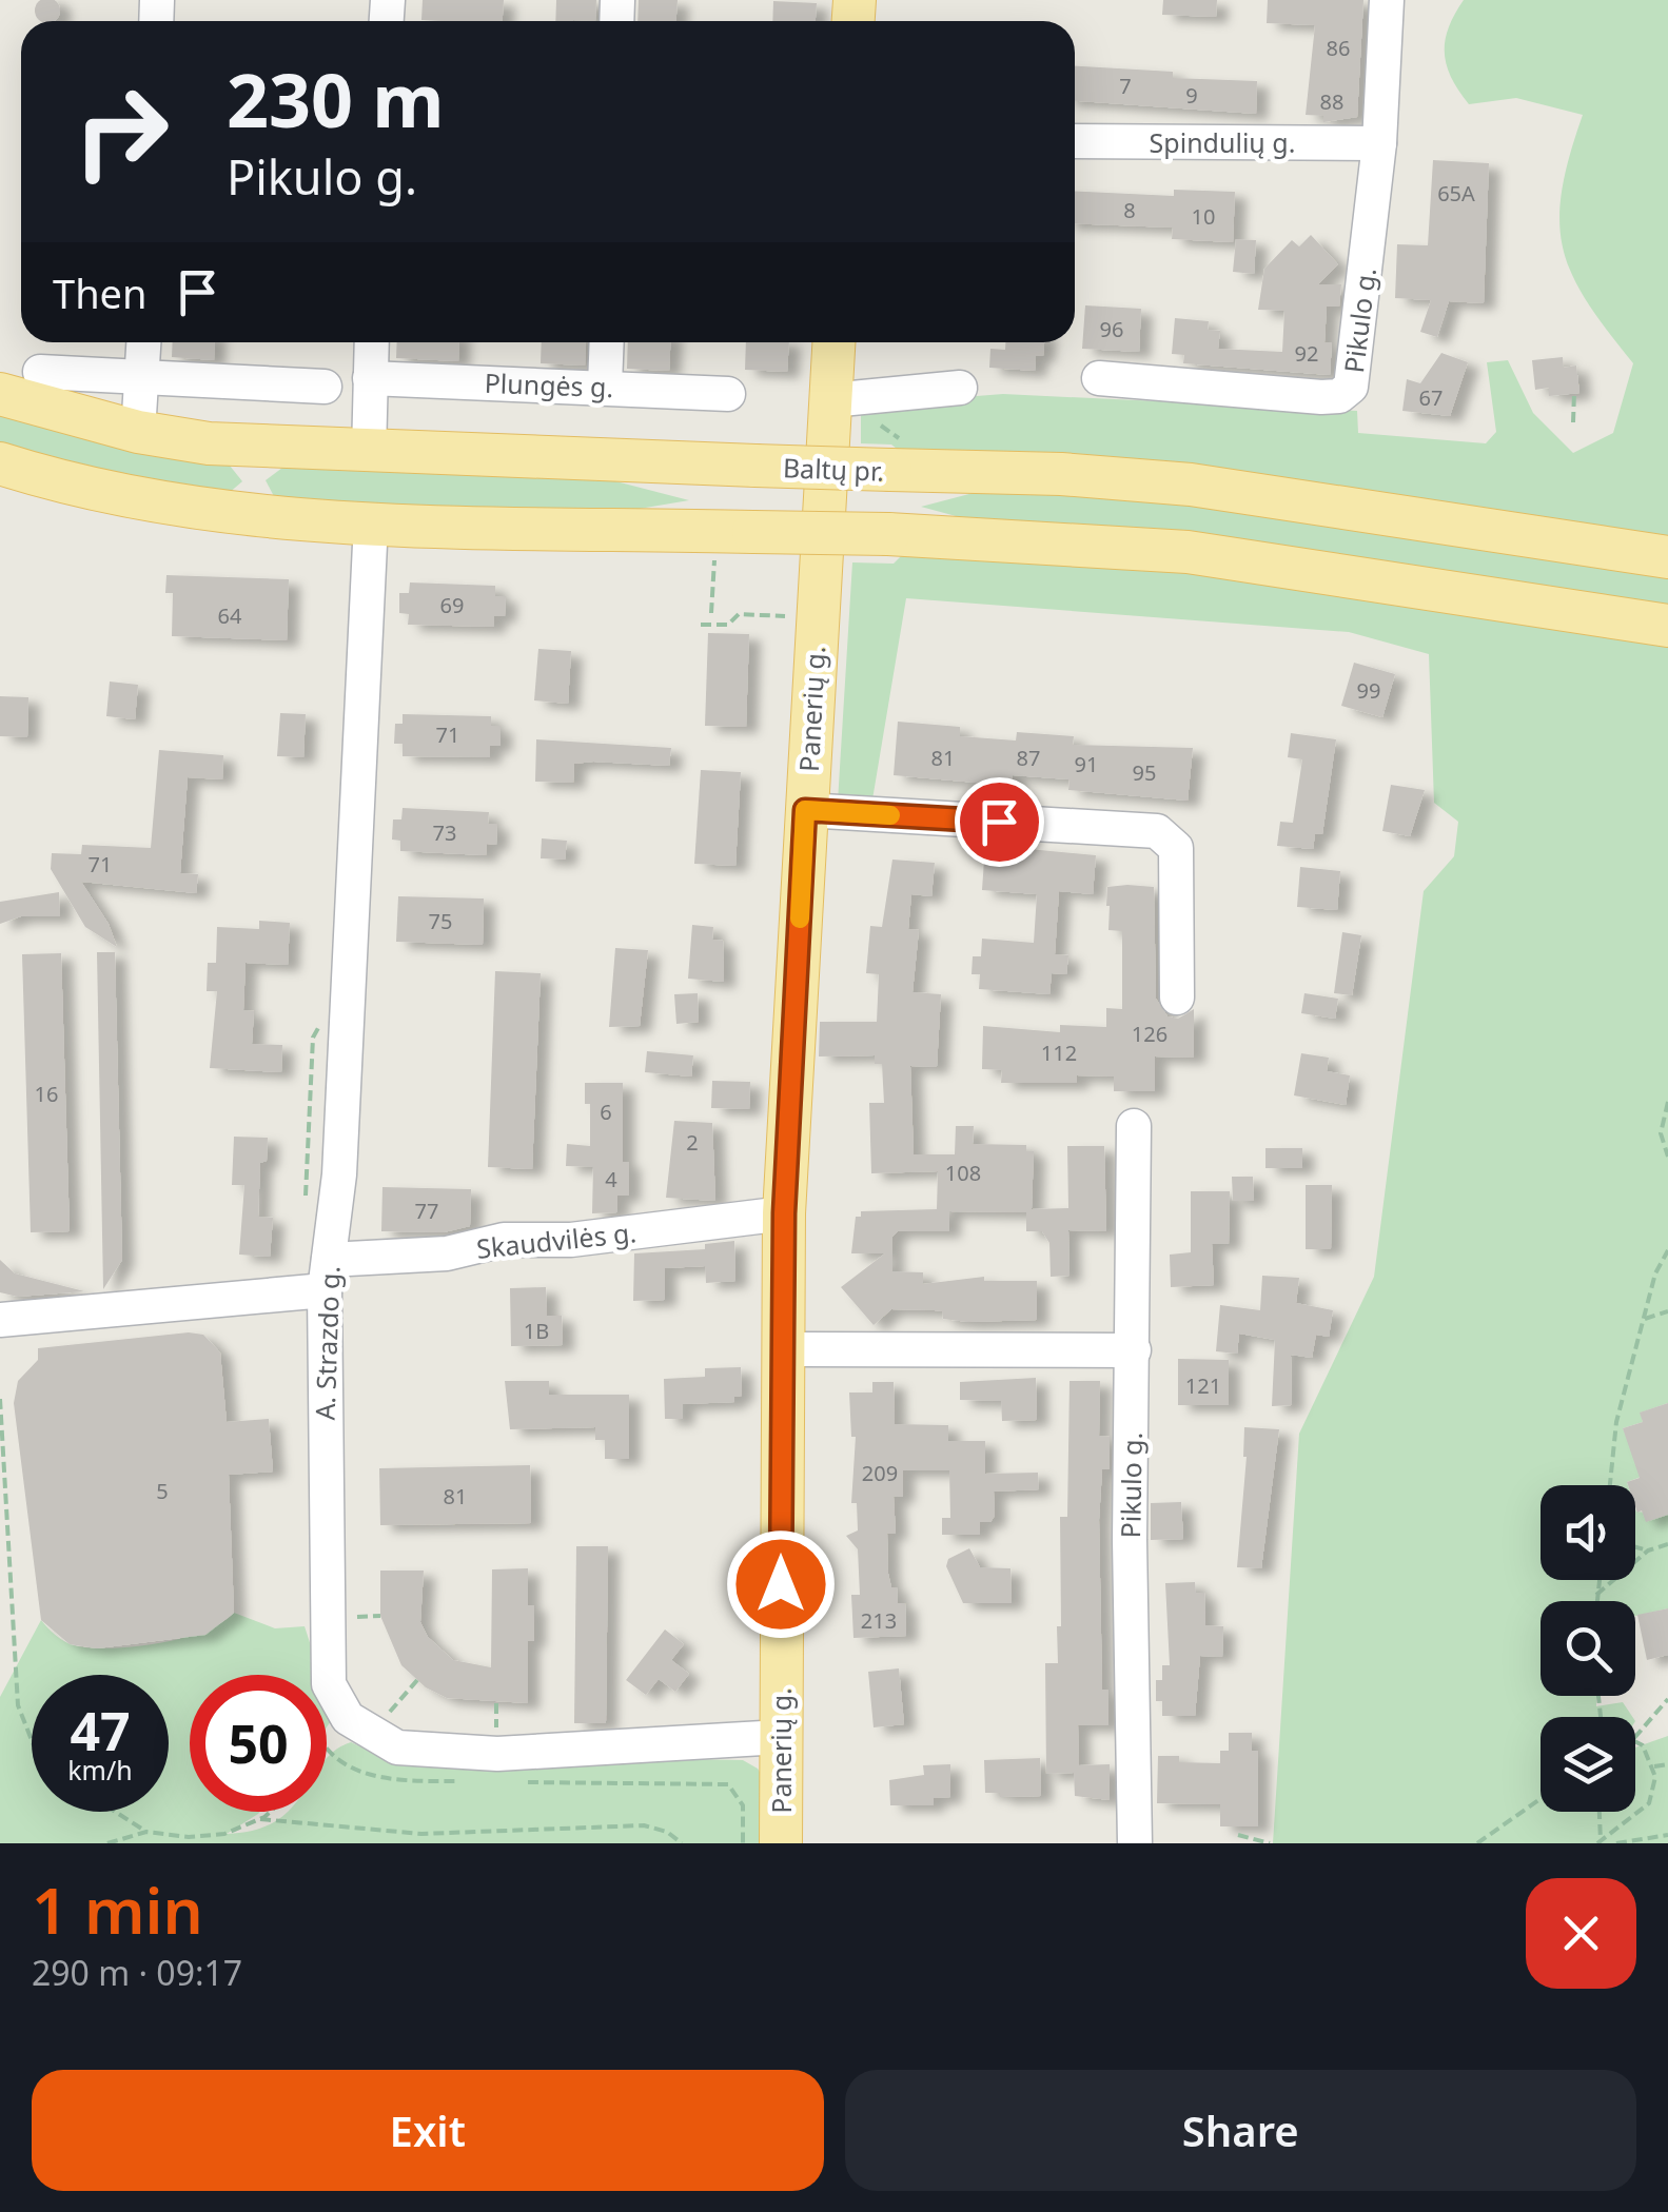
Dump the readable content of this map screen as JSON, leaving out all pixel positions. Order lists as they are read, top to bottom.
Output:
{
  "streets": {
    "main road": ["Baltų pr.", "Panerių g."],
    "street": [
      "Spindulių g.",
      "Pikulo g.",
      "Plungės g.",
      "Skaudvilės g.",
      "A. Strazdo g."
    ]
  },
  "crossings": [
    ["Spindulių g.", "Pikulo g."],
    ["Panerių g.", "Skaudvilės g."],
    ["Skaudvilės g.", "A. Strazdo g."]
  ],
  "house_numbers": [
    "86",
    "7",
    "9",
    "88",
    "65A",
    "8",
    "10",
    "96",
    "92",
    "67",
    "69",
    "64",
    "99",
    "71",
    "81",
    "87",
    "91",
    "95",
    "73",
    "71",
    "75",
    "126",
    "112",
    "16",
    "6",
    "2",
    "108",
    "4",
    "77",
    "1B",
    "121",
    "209",
    "5",
    "81",
    "213"
  ],
  "page": {
    "turn": ["230 m", "Pikulo g."],
    "then": "Then",
    "speed": "47 km/h",
    "limit": "50",
    "heading": ["1 min", "290 m · 09:17"],
    "buttons": ["Exit", "Share"]
  }
}
